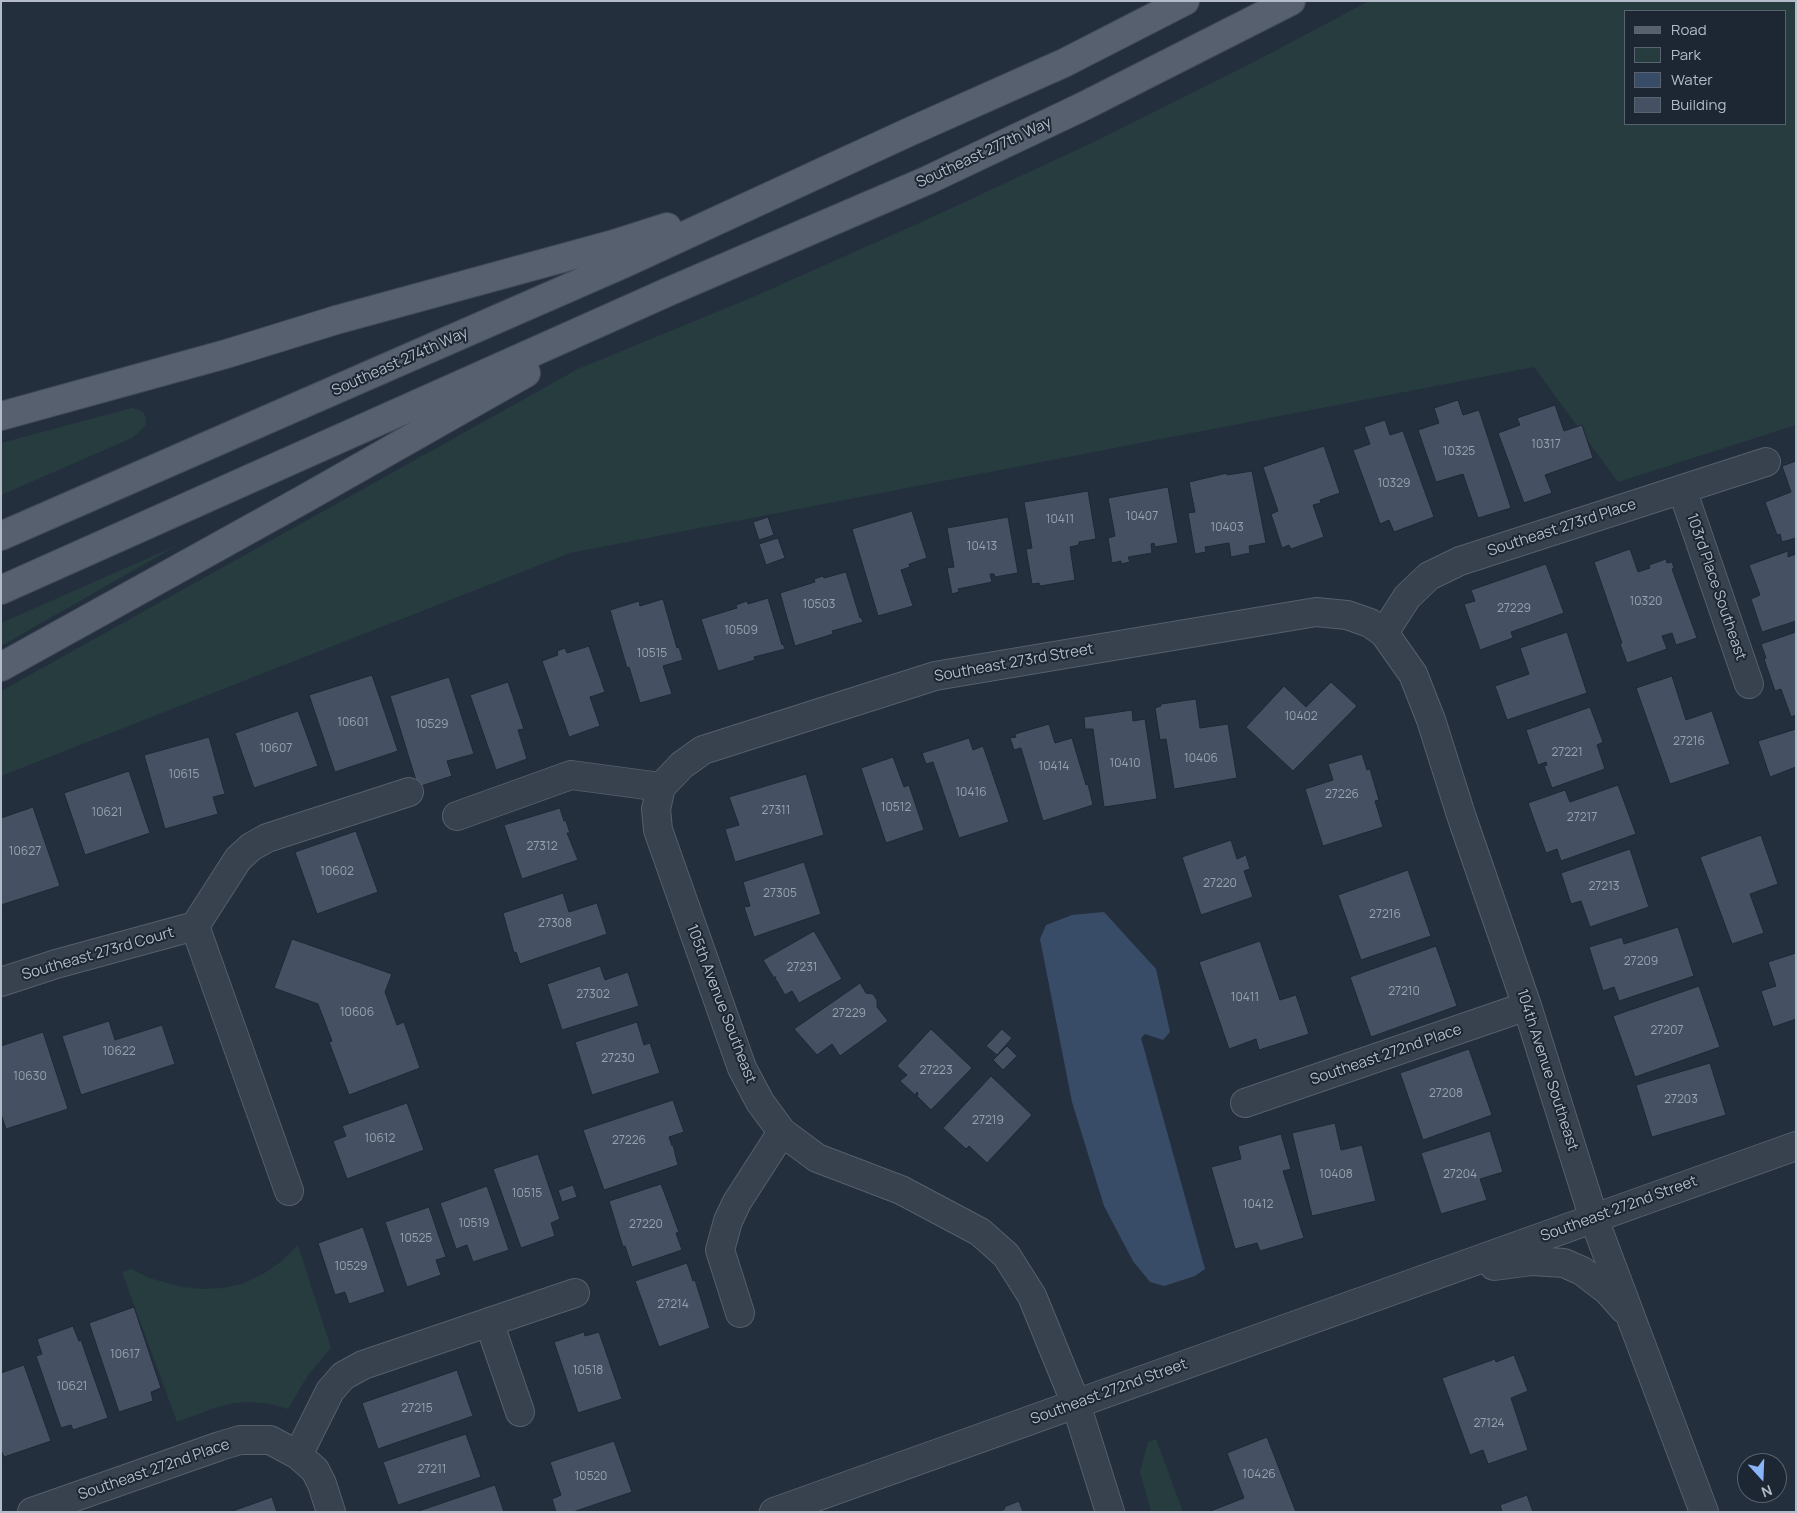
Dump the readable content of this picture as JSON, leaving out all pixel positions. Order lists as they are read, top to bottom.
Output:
{
  "streets": {
    "main road": ["Southeast 277th Way", "Southeast 274th Way"],
    "street": [
      "Southeast 273rd Place",
      "103rd Place Southeast",
      "Southeast 273rd Street",
      "Southeast 273rd Court",
      "105th Avenue Southeast",
      "Southeast 272nd Place",
      "104th Avenue Southeast",
      "Southeast 272nd Street"
    ]
  },
  "crossings": [
    ["Southeast 273rd Place", "103rd Place Southeast"],
    ["Southeast 273rd Place", "Southeast 273rd Street"],
    ["Southeast 273rd Place", "104th Avenue Southeast"],
    ["Southeast 273rd Street", "105th Avenue Southeast"],
    ["Southeast 273rd Street", "104th Avenue Southeast"],
    ["105th Avenue Southeast", "Southeast 272nd Street"],
    ["Southeast 272nd Place", "104th Avenue Southeast"],
    ["104th Avenue Southeast", "Southeast 272nd Street"]
  ],
  "house_numbers": [
    "10317",
    "10325",
    "10329",
    "10407",
    "10411",
    "10403",
    "10413",
    "10320",
    "10503",
    "27229",
    "10509",
    "10515",
    "10402",
    "10601",
    "10529",
    "27216",
    "10607",
    "27221",
    "10406",
    "10410",
    "10414",
    "10615",
    "10416",
    "27226",
    "10512",
    "27311",
    "10621",
    "27217",
    "27312",
    "10627",
    "10602",
    "27220",
    "27213",
    "27305",
    "27216",
    "27308",
    "27209",
    "27231",
    "27210",
    "27302",
    "10411",
    "10606",
    "27229",
    "27207",
    "10622",
    "27230",
    "27223",
    "10630",
    "27208",
    "27203",
    "27219",
    "10612",
    "27226",
    "10408",
    "27204",
    "10515",
    "10412",
    "10519",
    "27220",
    "10525",
    "10529",
    "27214",
    "10617",
    "10518",
    "10621",
    "27215",
    "27124",
    "27211",
    "10426",
    "10520"
  ],
  "legend": [
    "Road",
    "Park",
    "Water",
    "Building"
  ],
  "north": "bottom"
}
